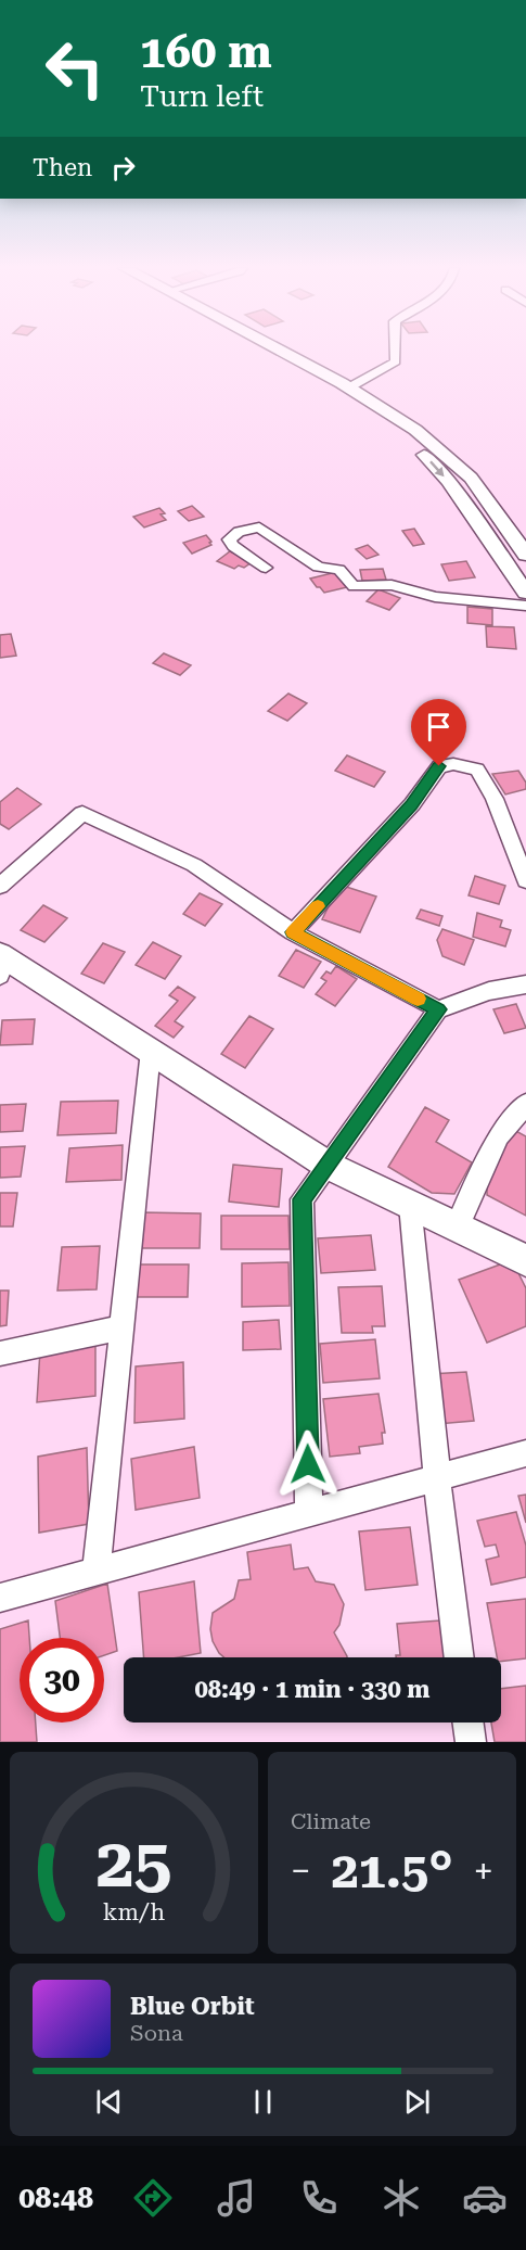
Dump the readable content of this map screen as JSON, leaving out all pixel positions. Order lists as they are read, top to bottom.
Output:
{
  "page": {
    "turn": ["160 m", "Turn left"],
    "then": "Then",
    "limit": "30",
    "trip": "08:49 · 1 min · 330 m",
    "tile": "Climate",
    "heat": ["−", "21.5°", "+"],
    "song": ["Blue Orbit", "Sona"],
    "tabs": "08:48",
    "gauge": ["25", "km/h"]
  }
}
